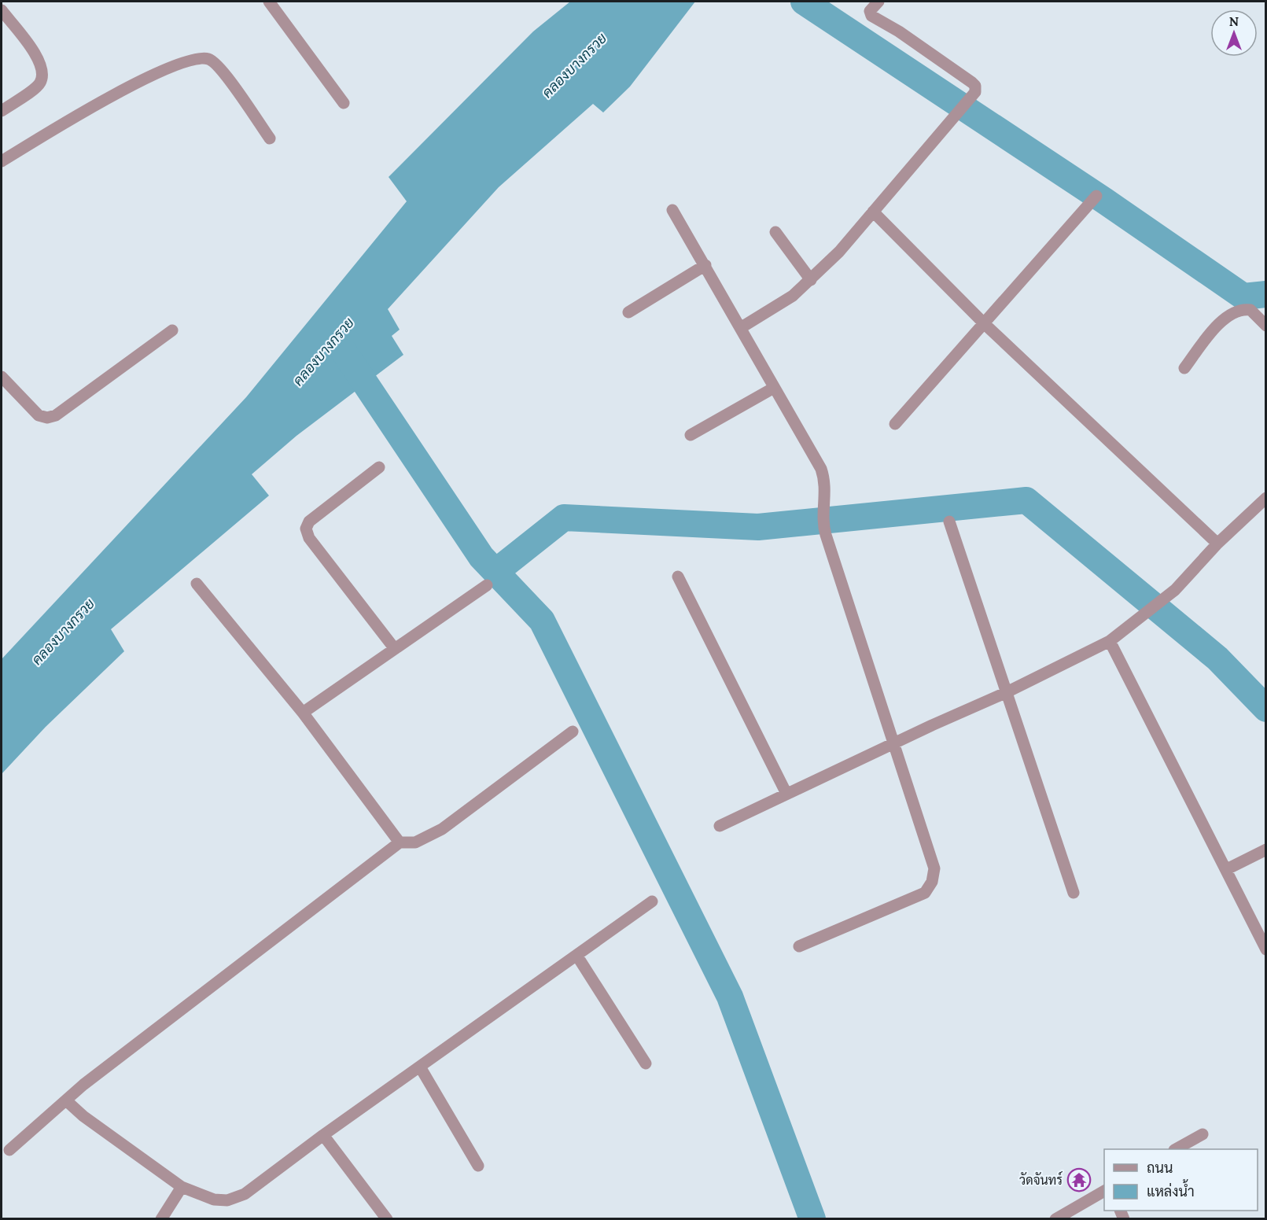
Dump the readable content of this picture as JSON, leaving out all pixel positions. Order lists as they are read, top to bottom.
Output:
{
  "water": ["คลองบางกรวย"],
  "places": {
    "temple": ["วัดจันทร์"]
  },
  "legend": ["ถนน", "แหล่งน้ำ"],
  "north": "top"
}
